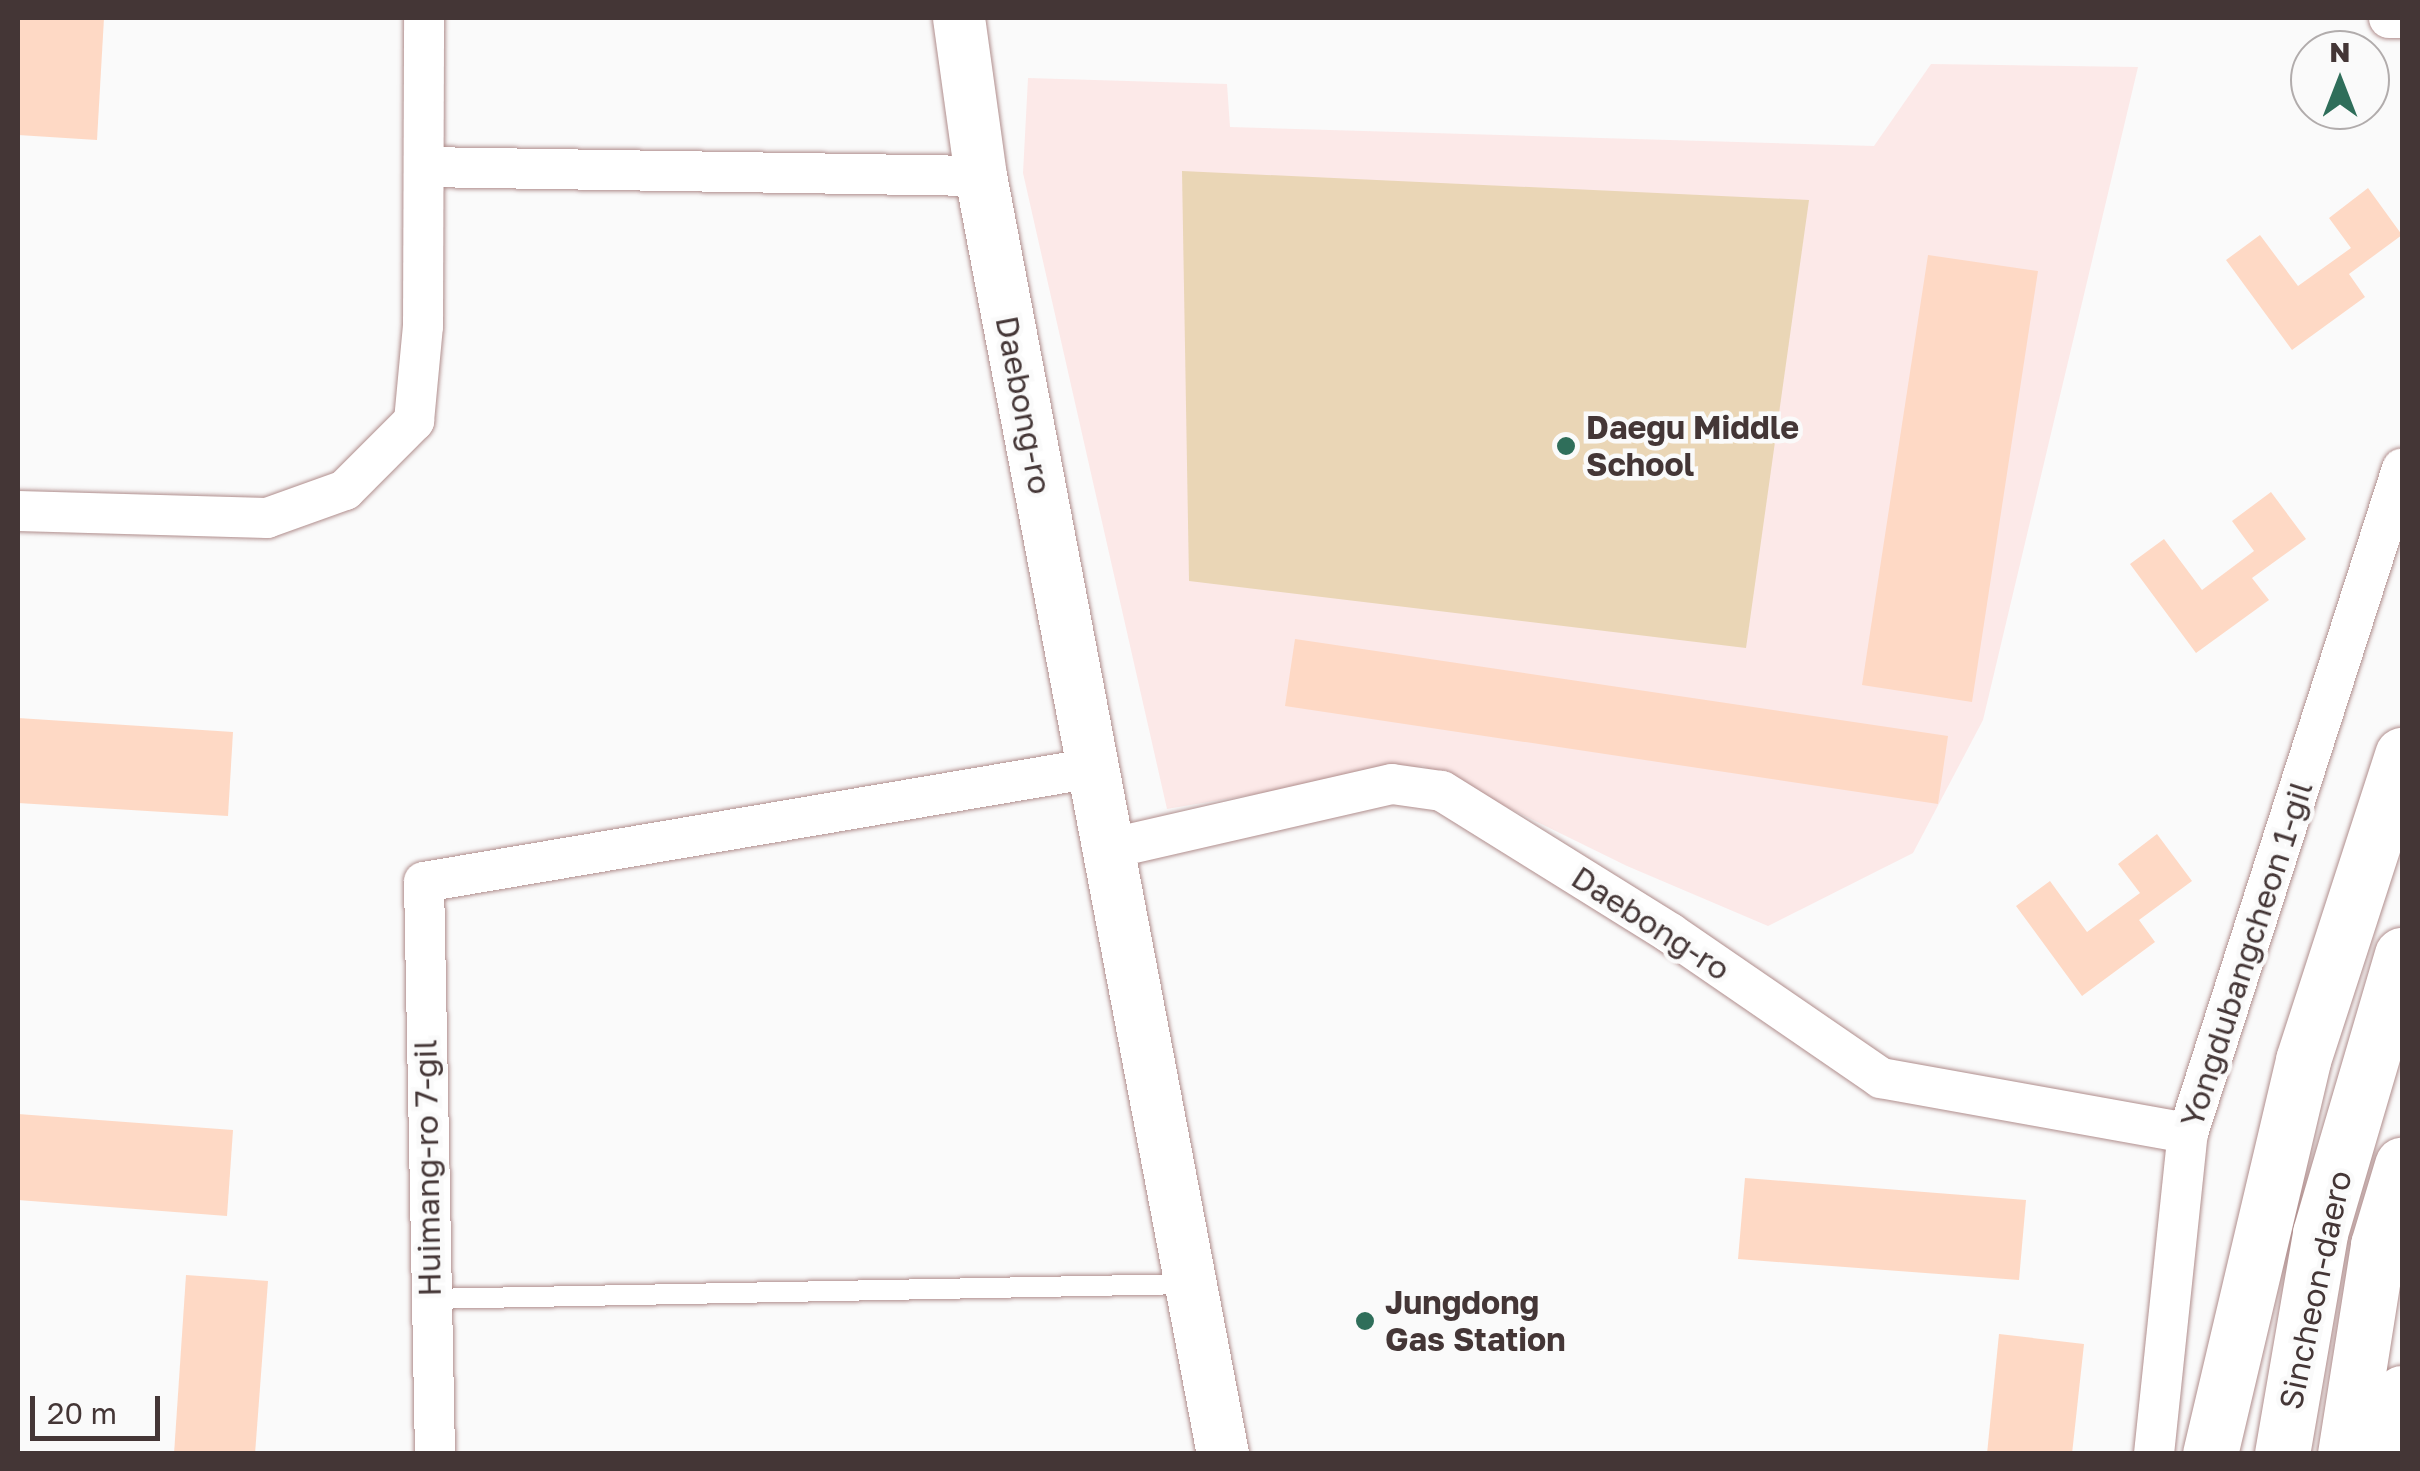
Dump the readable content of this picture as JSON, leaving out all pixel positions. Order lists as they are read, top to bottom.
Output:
{
  "streets": {
    "highway": ["Sincheon-daero"],
    "street": ["Daebong-ro", "Yongdubangcheon 1-gil", "Huimang-ro 7-gil"]
  },
  "crossings": [
    ["Daebong-ro", "Yongdubangcheon 1-gil"],
    ["Daebong-ro", "Huimang-ro 7-gil"]
  ],
  "places": ["Daegu Middle School", "Jungdong Gas Station"],
  "scale_bar": "20 m",
  "north": "top"
}
